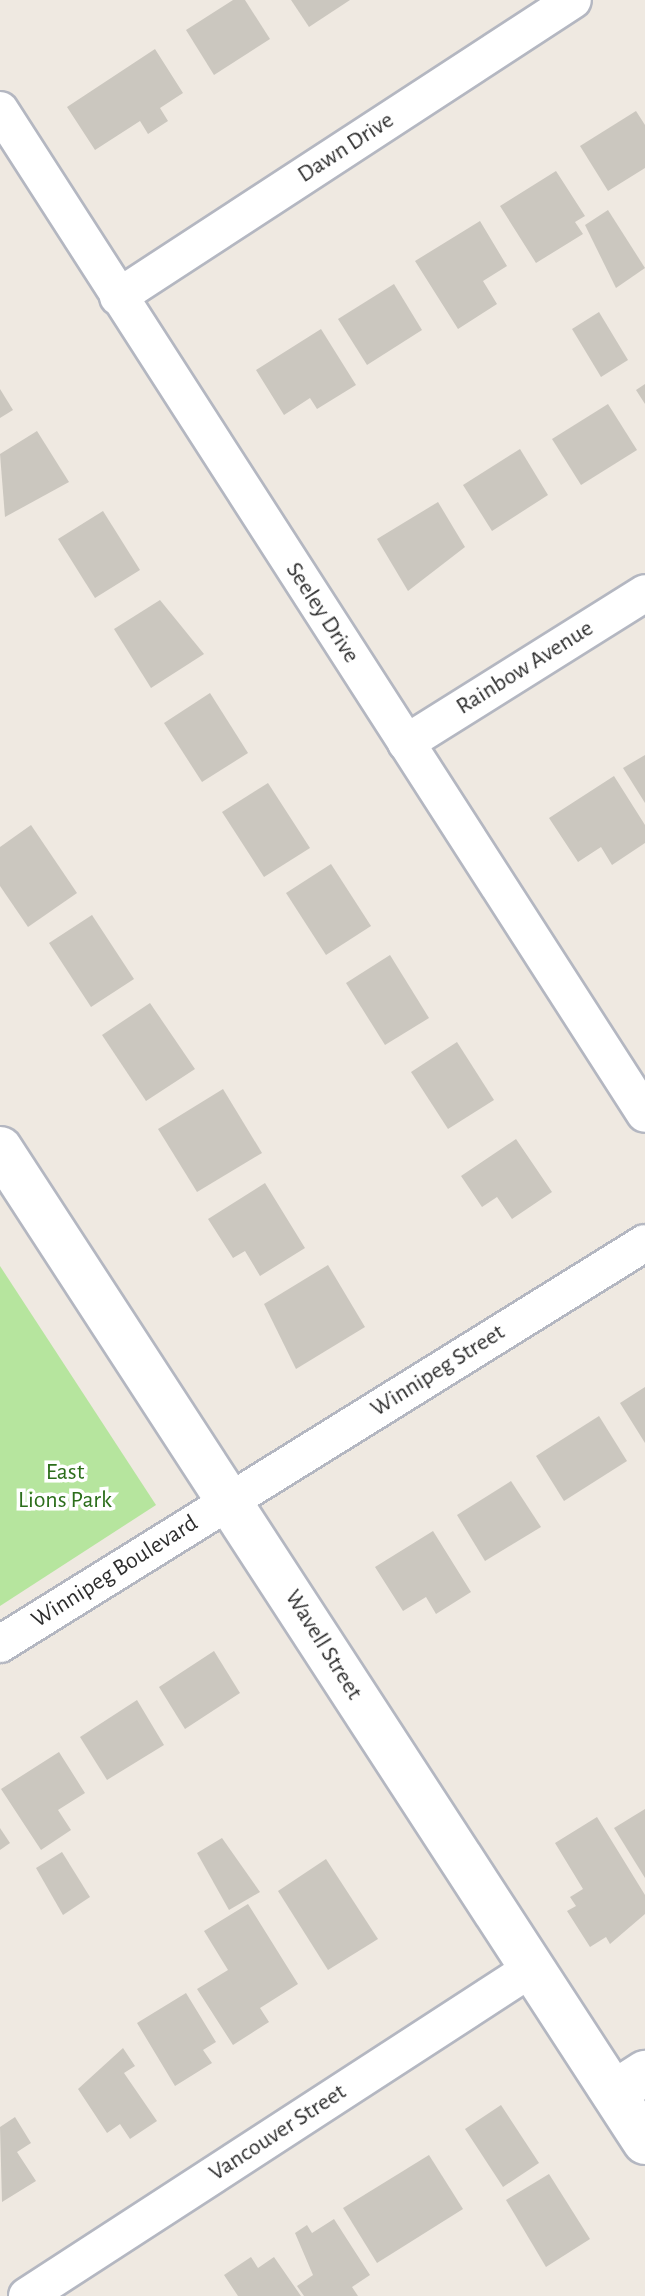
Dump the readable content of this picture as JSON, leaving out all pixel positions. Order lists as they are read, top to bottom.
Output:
{
  "streets": {
    "street": [
      "Dawn Drive",
      "Seeley Drive",
      "Rainbow Avenue",
      "Winnipeg Street",
      "Winnipeg Boulevard",
      "Wavell Street",
      "Vancouver Street"
    ]
  },
  "crossings": [
    ["Dawn Drive", "Seeley Drive"],
    ["Seeley Drive", "Rainbow Avenue"],
    ["Winnipeg Street", "Winnipeg Boulevard"],
    ["Winnipeg Street", "Wavell Street"],
    ["Winnipeg Boulevard", "Wavell Street"],
    ["Wavell Street", "Vancouver Street"]
  ],
  "parks": ["East Lions Park"]
}
